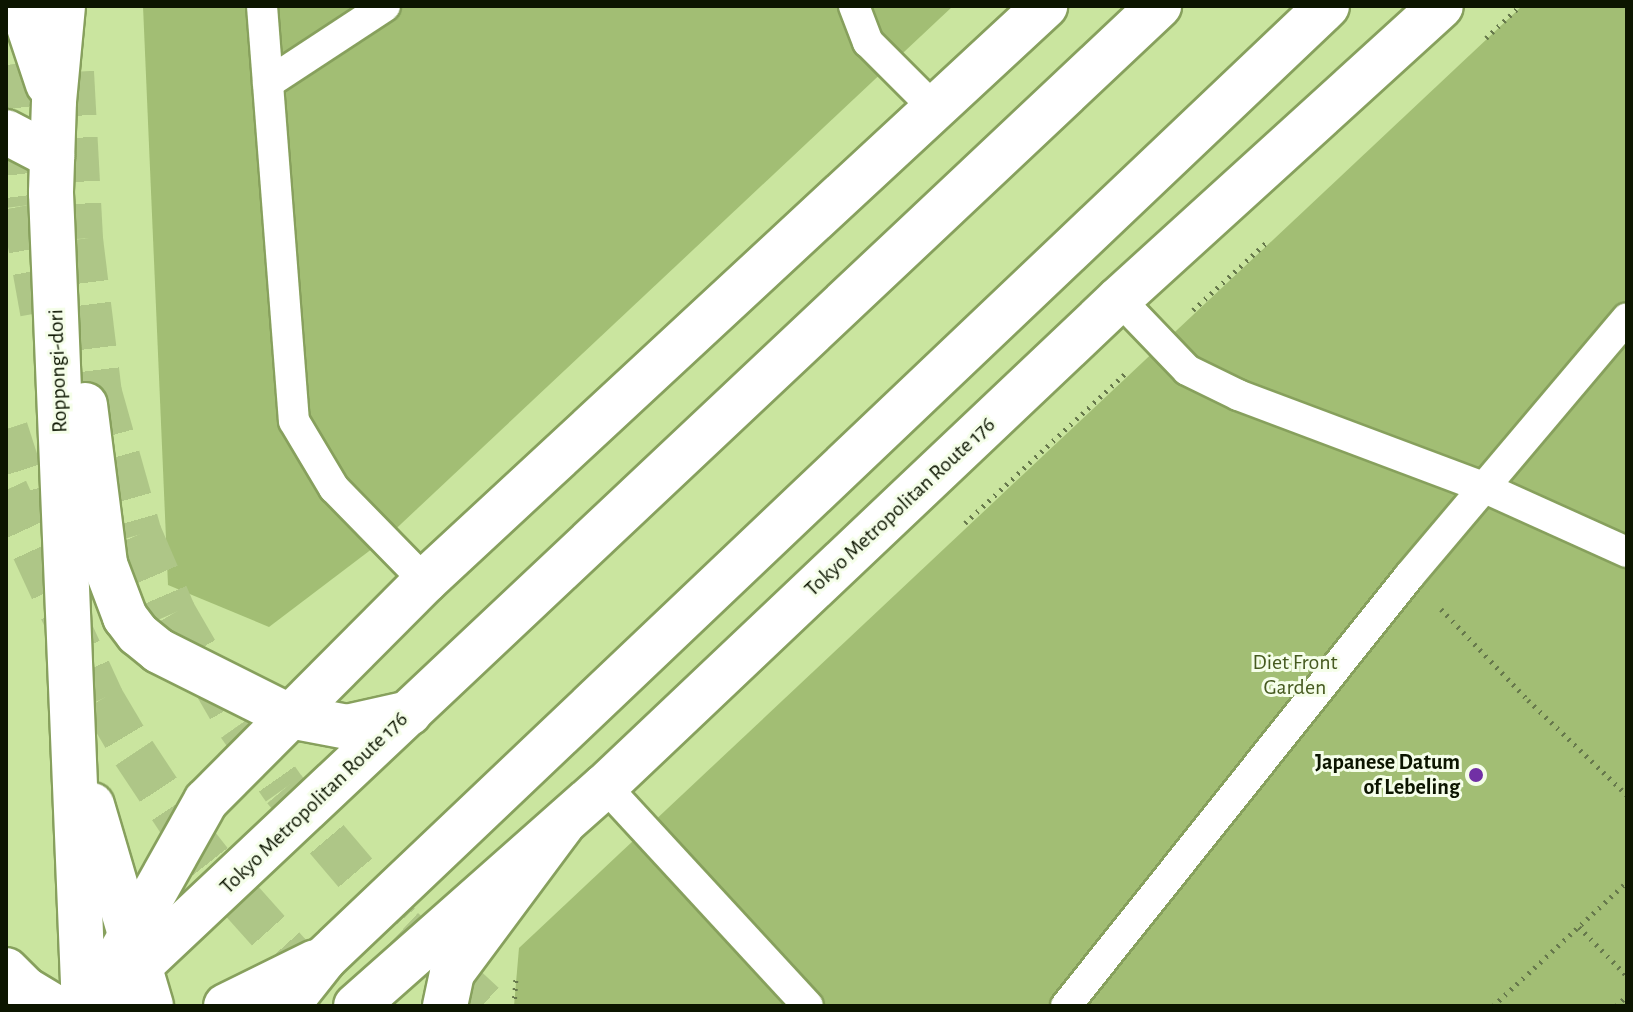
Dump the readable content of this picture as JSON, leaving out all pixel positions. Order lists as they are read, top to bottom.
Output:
{
  "streets": {
    "main road": ["Roppongi-dori", "Tokyo Metropolitan Route 176"]
  },
  "crossings": [
    ["Roppongi-dori", "Tokyo Metropolitan Route 176"]
  ],
  "parks": ["Diet Front Garden"],
  "places": ["Japanese Datum of Lebeling"]
}
